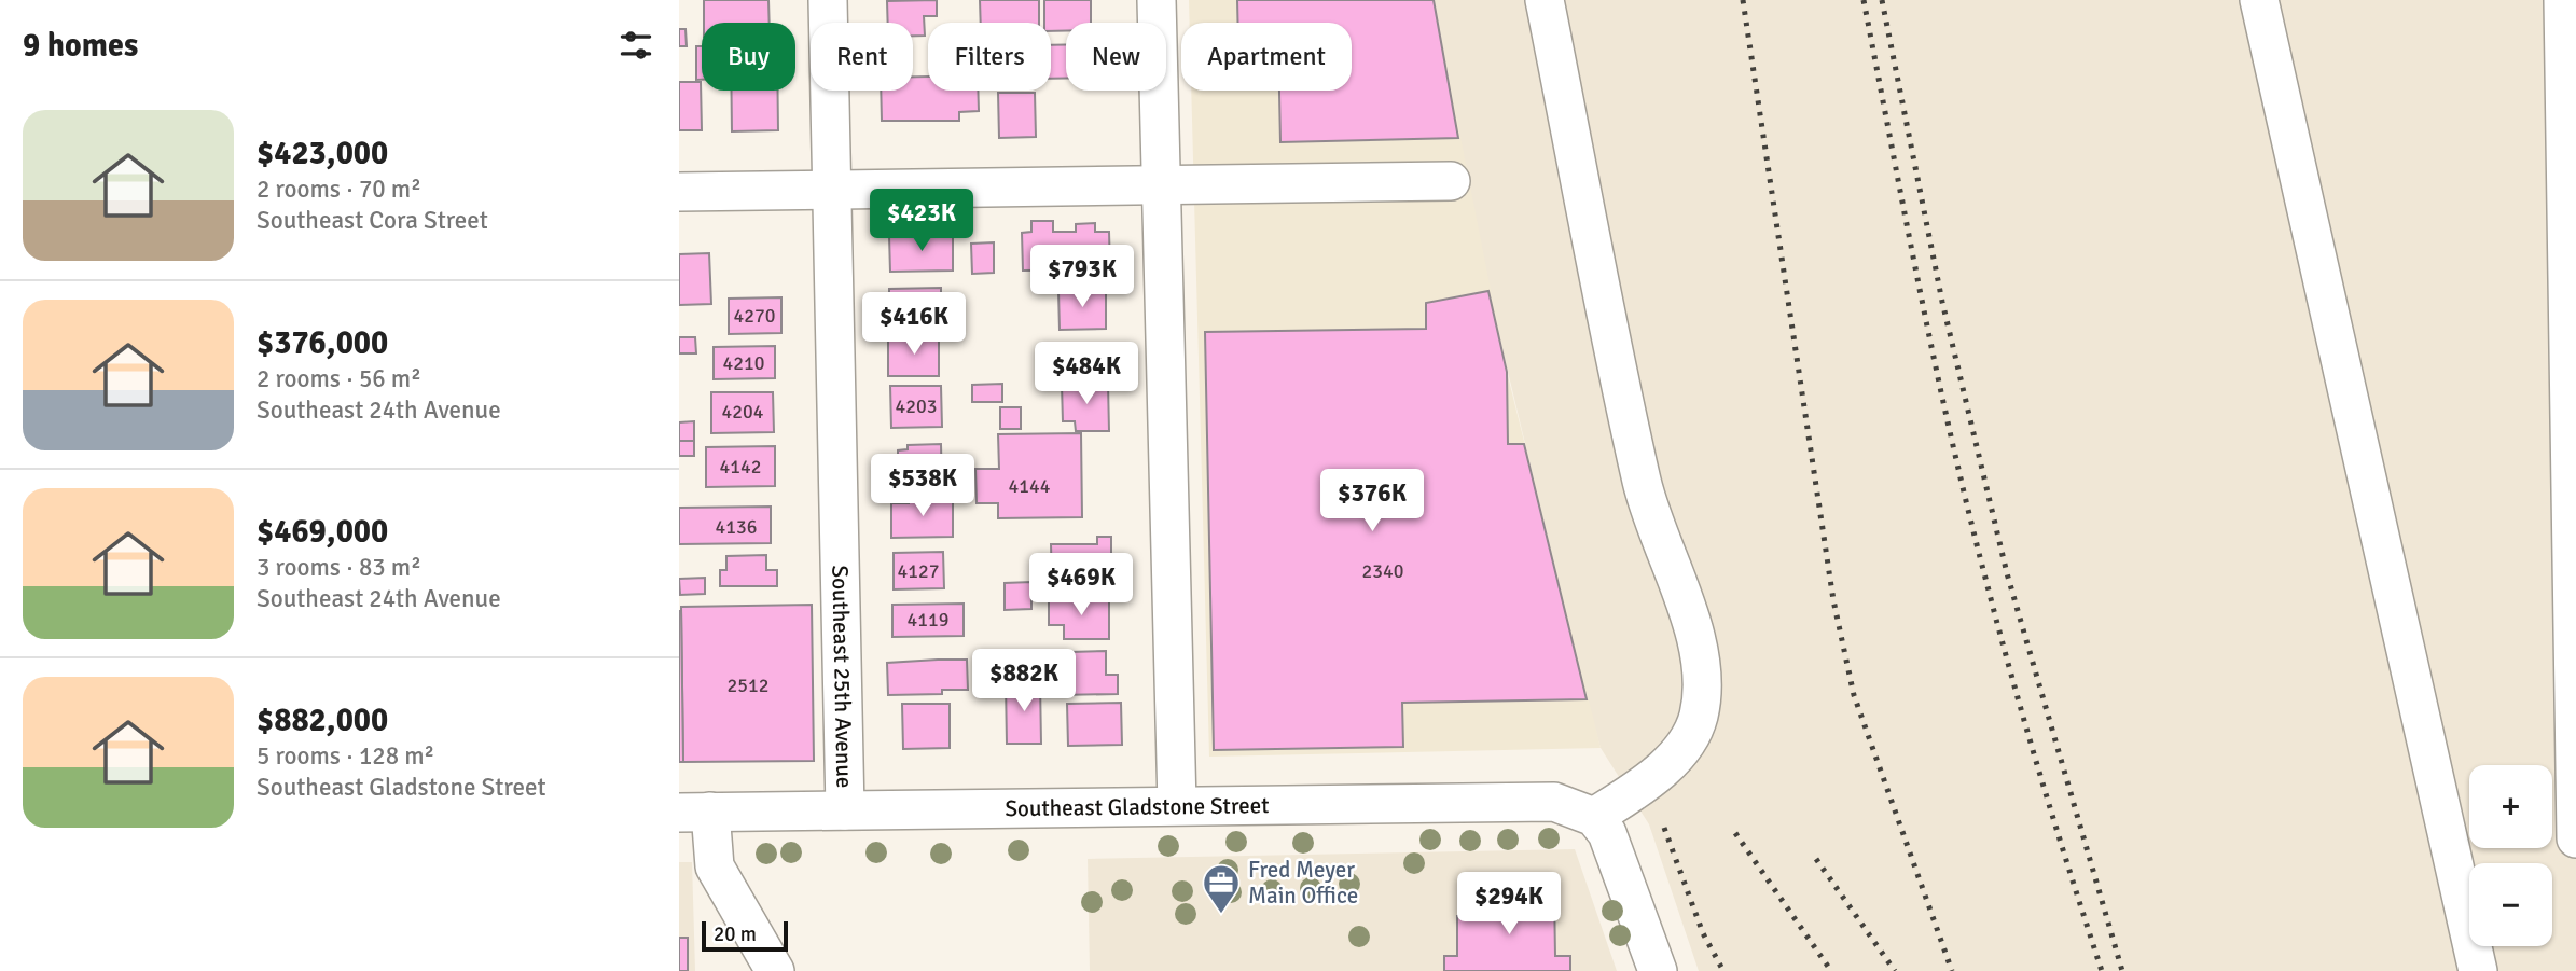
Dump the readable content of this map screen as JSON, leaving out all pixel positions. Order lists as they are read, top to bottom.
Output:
{
  "streets": {
    "street": ["Southeast 25th Avenue", "Southeast Gladstone Street"]
  },
  "crossings": [
    ["Southeast 25th Avenue", "Southeast Gladstone Street"]
  ],
  "places": {
    "office": ["Fred Meyer Main Office"]
  },
  "house_numbers": [
    "4270",
    "4210",
    "4203",
    "4204",
    "4142",
    "4144",
    "4136",
    "4127",
    "2340",
    "4119",
    "2512"
  ],
  "scale_bar": "20 m",
  "page": {
    "heading": "9 homes",
    "chip": [
      "Buy",
      "Rent",
      "Filters",
      "New",
      "Apartment"
    ],
    "list": [
      {
        "name": "$423,000",
        "note": "2 rooms · 70 m² · Southeast Cora Street"
      },
      {
        "name": "$376,000",
        "note": "2 rooms · 56 m² · Southeast 24th Avenue"
      },
      {
        "name": "$469,000",
        "note": "3 rooms · 83 m² · Southeast 24th Avenue"
      },
      {
        "name": "$882,000",
        "note": "5 rooms · 128 m² · Southeast Gladstone Street"
      }
    ],
    "price": [
      "$423K",
      "$793K",
      "$416K",
      "$484K",
      "$538K",
      "$376K",
      "$469K",
      "$882K",
      "$294K"
    ],
    "map_buttons": ["+", "−"],
    "scale": "20 m"
  }
}
